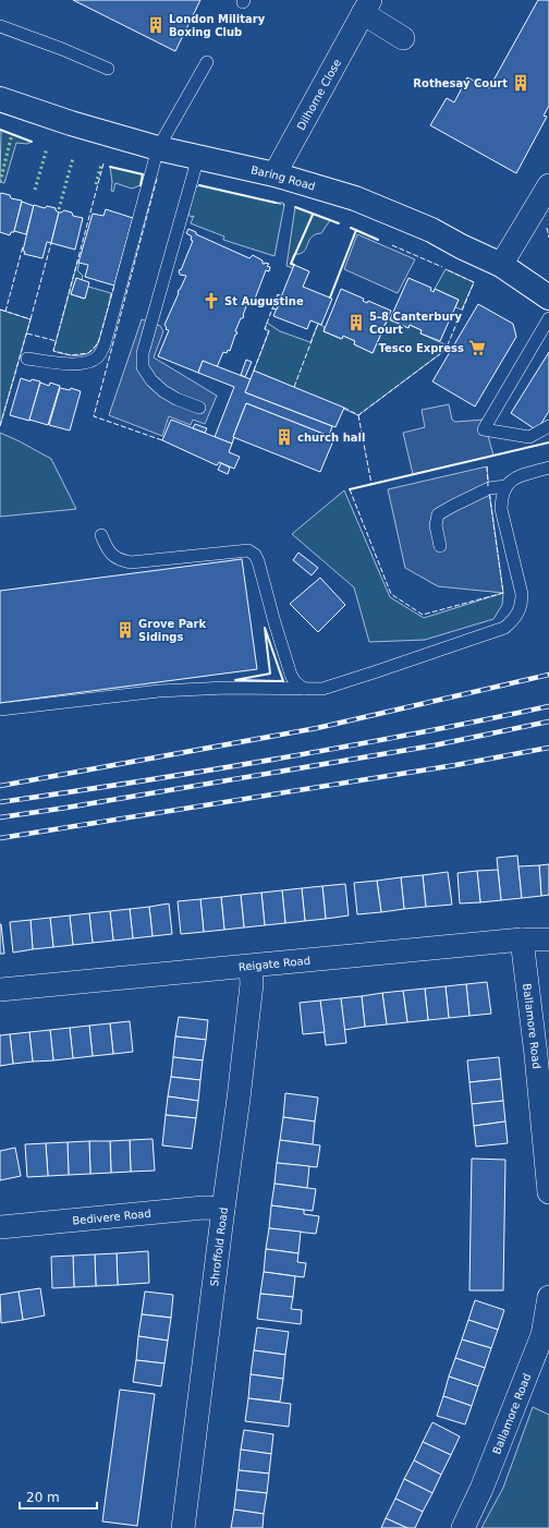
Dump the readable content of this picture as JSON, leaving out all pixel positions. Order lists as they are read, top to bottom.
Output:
{
  "streets": {
    "main road": ["Baring Road"],
    "street": [
      "Dilhorne Close",
      "Reigate Road",
      "Ballamore Road",
      "Bedivere Road",
      "Shroffold Road"
    ]
  },
  "crossings": [
    ["Dilhorne Close", "Baring Road"],
    ["Reigate Road", "Ballamore Road"],
    ["Reigate Road", "Shroffold Road"],
    ["Bedivere Road", "Shroffold Road"]
  ],
  "places": {
    "building": [
      "London Military Boxing Club",
      "Rothesay Court",
      "5-8 Canterbury Court",
      "church hall",
      "Grove Park Sidings"
    ],
    "church": ["St Augustine"],
    "supermarket": ["Tesco Express"]
  },
  "scale_bar": "20 m"
}
